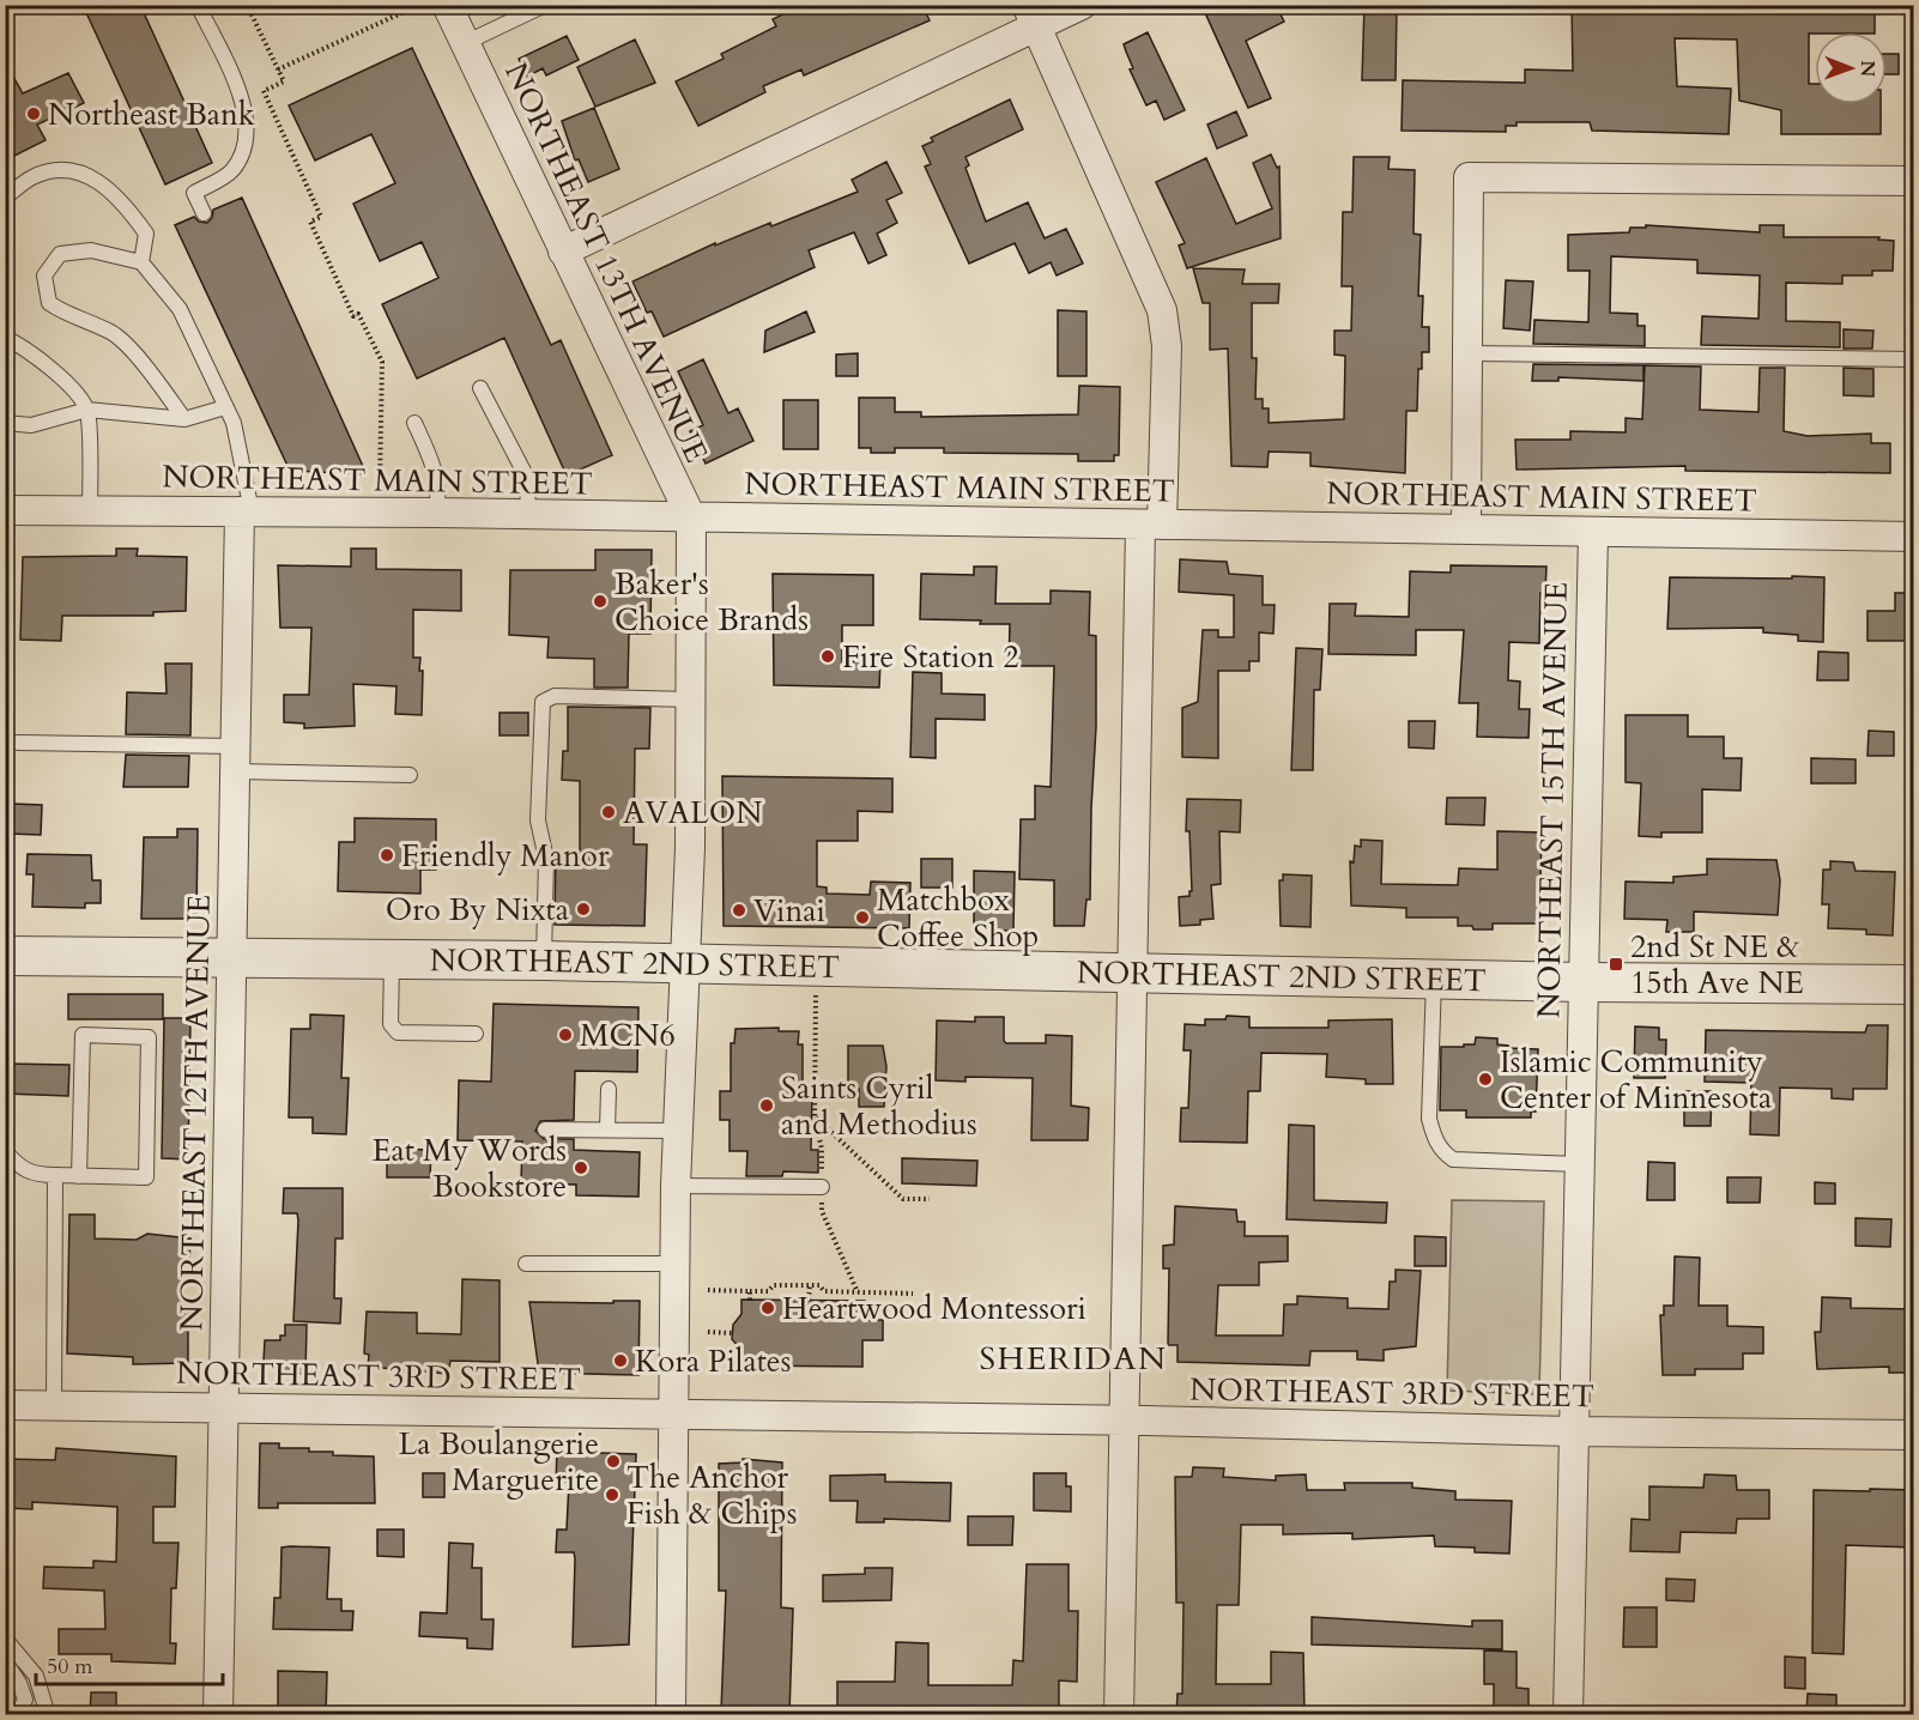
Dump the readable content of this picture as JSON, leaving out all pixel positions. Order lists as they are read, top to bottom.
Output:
{
  "streets": {
    "street": [
      "NORTHEAST 13TH AVENUE",
      "NORTHEAST MAIN STREET",
      "NORTHEAST 15TH AVENUE",
      "NORTHEAST 2ND STREET",
      "NORTHEAST 12TH AVENUE",
      "NORTHEAST 3RD STREET"
    ]
  },
  "crossings": [
    ["NORTHEAST 13TH AVENUE", "NORTHEAST MAIN STREET"],
    ["NORTHEAST 13TH AVENUE", "NORTHEAST 2ND STREET"],
    ["NORTHEAST 13TH AVENUE", "NORTHEAST 3RD STREET"],
    ["NORTHEAST MAIN STREET", "NORTHEAST 15TH AVENUE"],
    ["NORTHEAST MAIN STREET", "NORTHEAST 12TH AVENUE"],
    ["NORTHEAST 15TH AVENUE", "NORTHEAST 2ND STREET"],
    ["NORTHEAST 15TH AVENUE", "NORTHEAST 3RD STREET"],
    ["NORTHEAST 2ND STREET", "NORTHEAST 12TH AVENUE"],
    ["NORTHEAST 12TH AVENUE", "NORTHEAST 3RD STREET"]
  ],
  "districts": ["SHERIDAN"],
  "places": {
    "other": [
      "Northeast Bank",
      "Baker's Choice Brands",
      "Fire Station 2",
      "AVALON",
      "Friendly Manor",
      "Oro By Nixta",
      "Vinai",
      "Matchbox Coffee Shop",
      "MCN6",
      "Islamic Community Center of Minnesota",
      "Saints Cyril and Methodius",
      "Eat My Words Bookstore",
      "Heartwood Montessori",
      "Kora Pilates",
      "La Boulangerie Marguerite",
      "The Anchor Fish & Chips"
    ],
    "transit": ["2nd St NE & 15th Ave NE"]
  },
  "scale_bar": "50 m",
  "north": "right"
}
